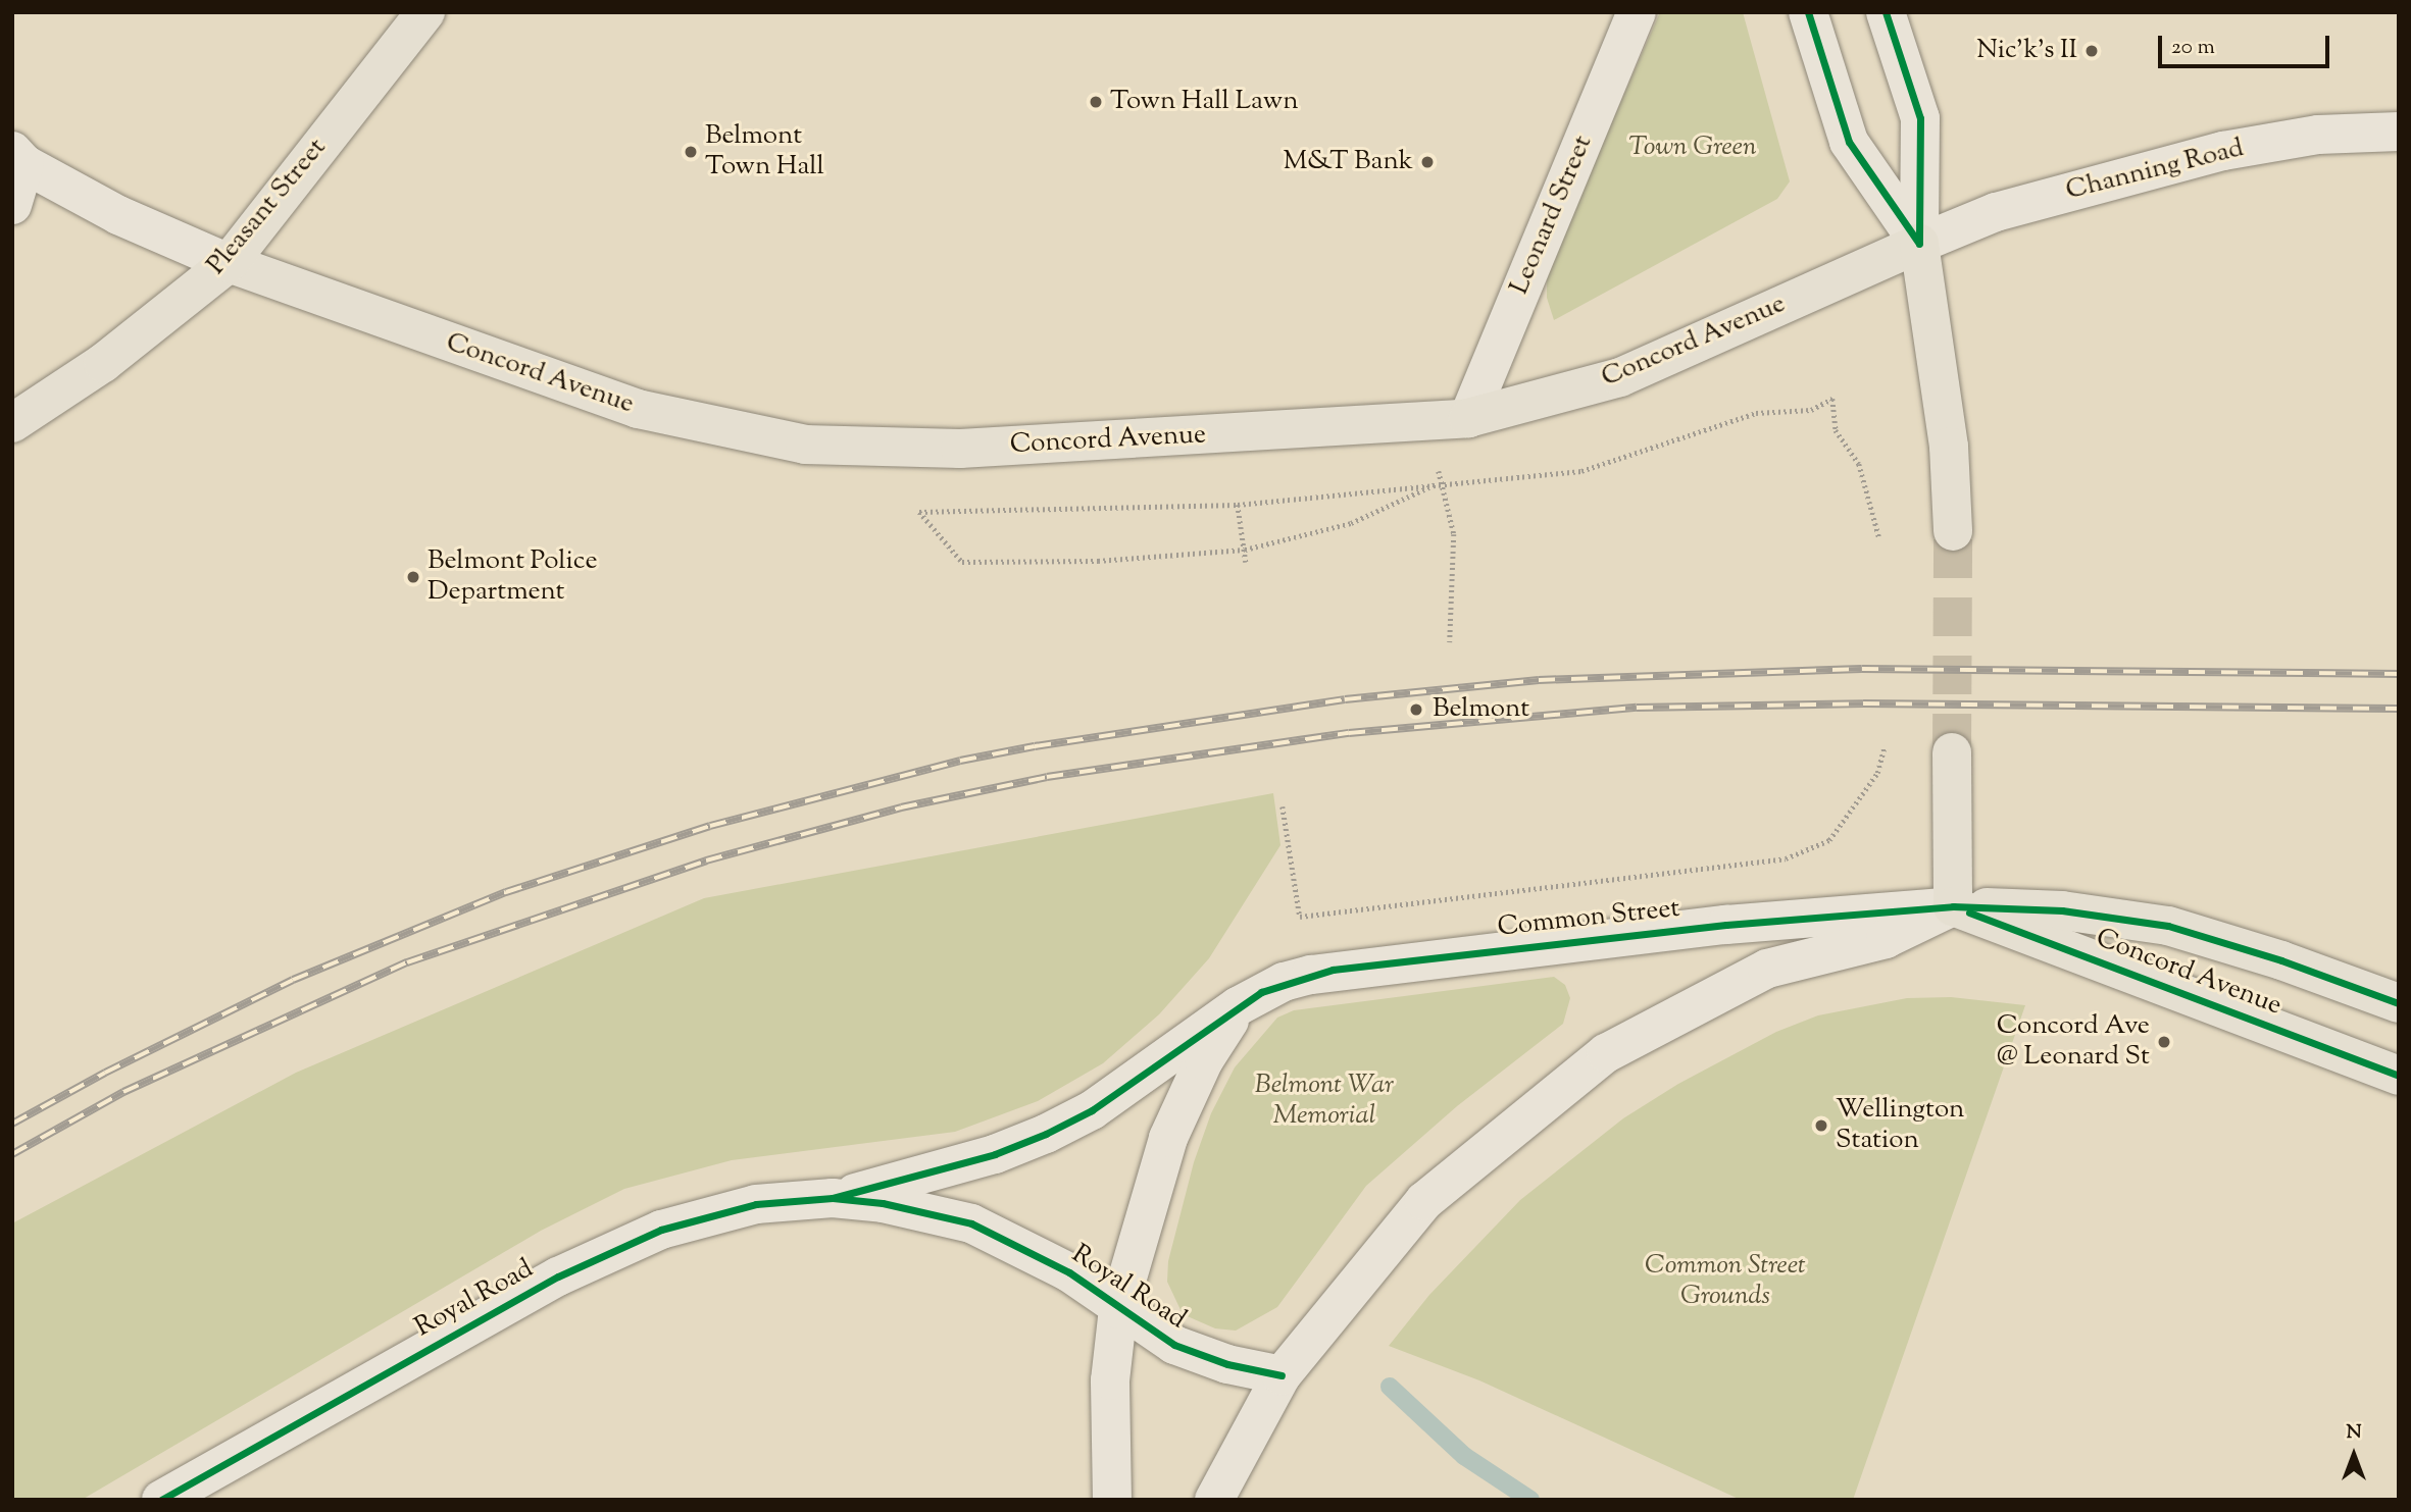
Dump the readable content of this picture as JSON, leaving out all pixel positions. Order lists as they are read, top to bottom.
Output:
{
  "streets": {
    "main road": ["Pleasant Street", "Concord Avenue"],
    "street": [
      "Channing Road",
      "Leonard Street",
      "Common Street",
      "Royal Road"
    ]
  },
  "crossings": [
    ["Channing Road", "Concord Avenue"],
    ["Pleasant Street", "Concord Avenue"],
    ["Leonard Street", "Concord Avenue"],
    ["Concord Avenue", "Common Street"],
    ["Common Street", "Royal Road"]
  ],
  "parks": ["Town Green", "Belmont War Memorial", "Common Street Grounds"],
  "places": [
    "Nic'k's II",
    "Town Hall Lawn",
    "Belmont Town Hall",
    "M&T Bank",
    "Belmont Police Department",
    "Belmont",
    "Concord Ave @ Leonard St",
    "Wellington Station"
  ],
  "scale_bar": "20 m",
  "north": "top"
}
